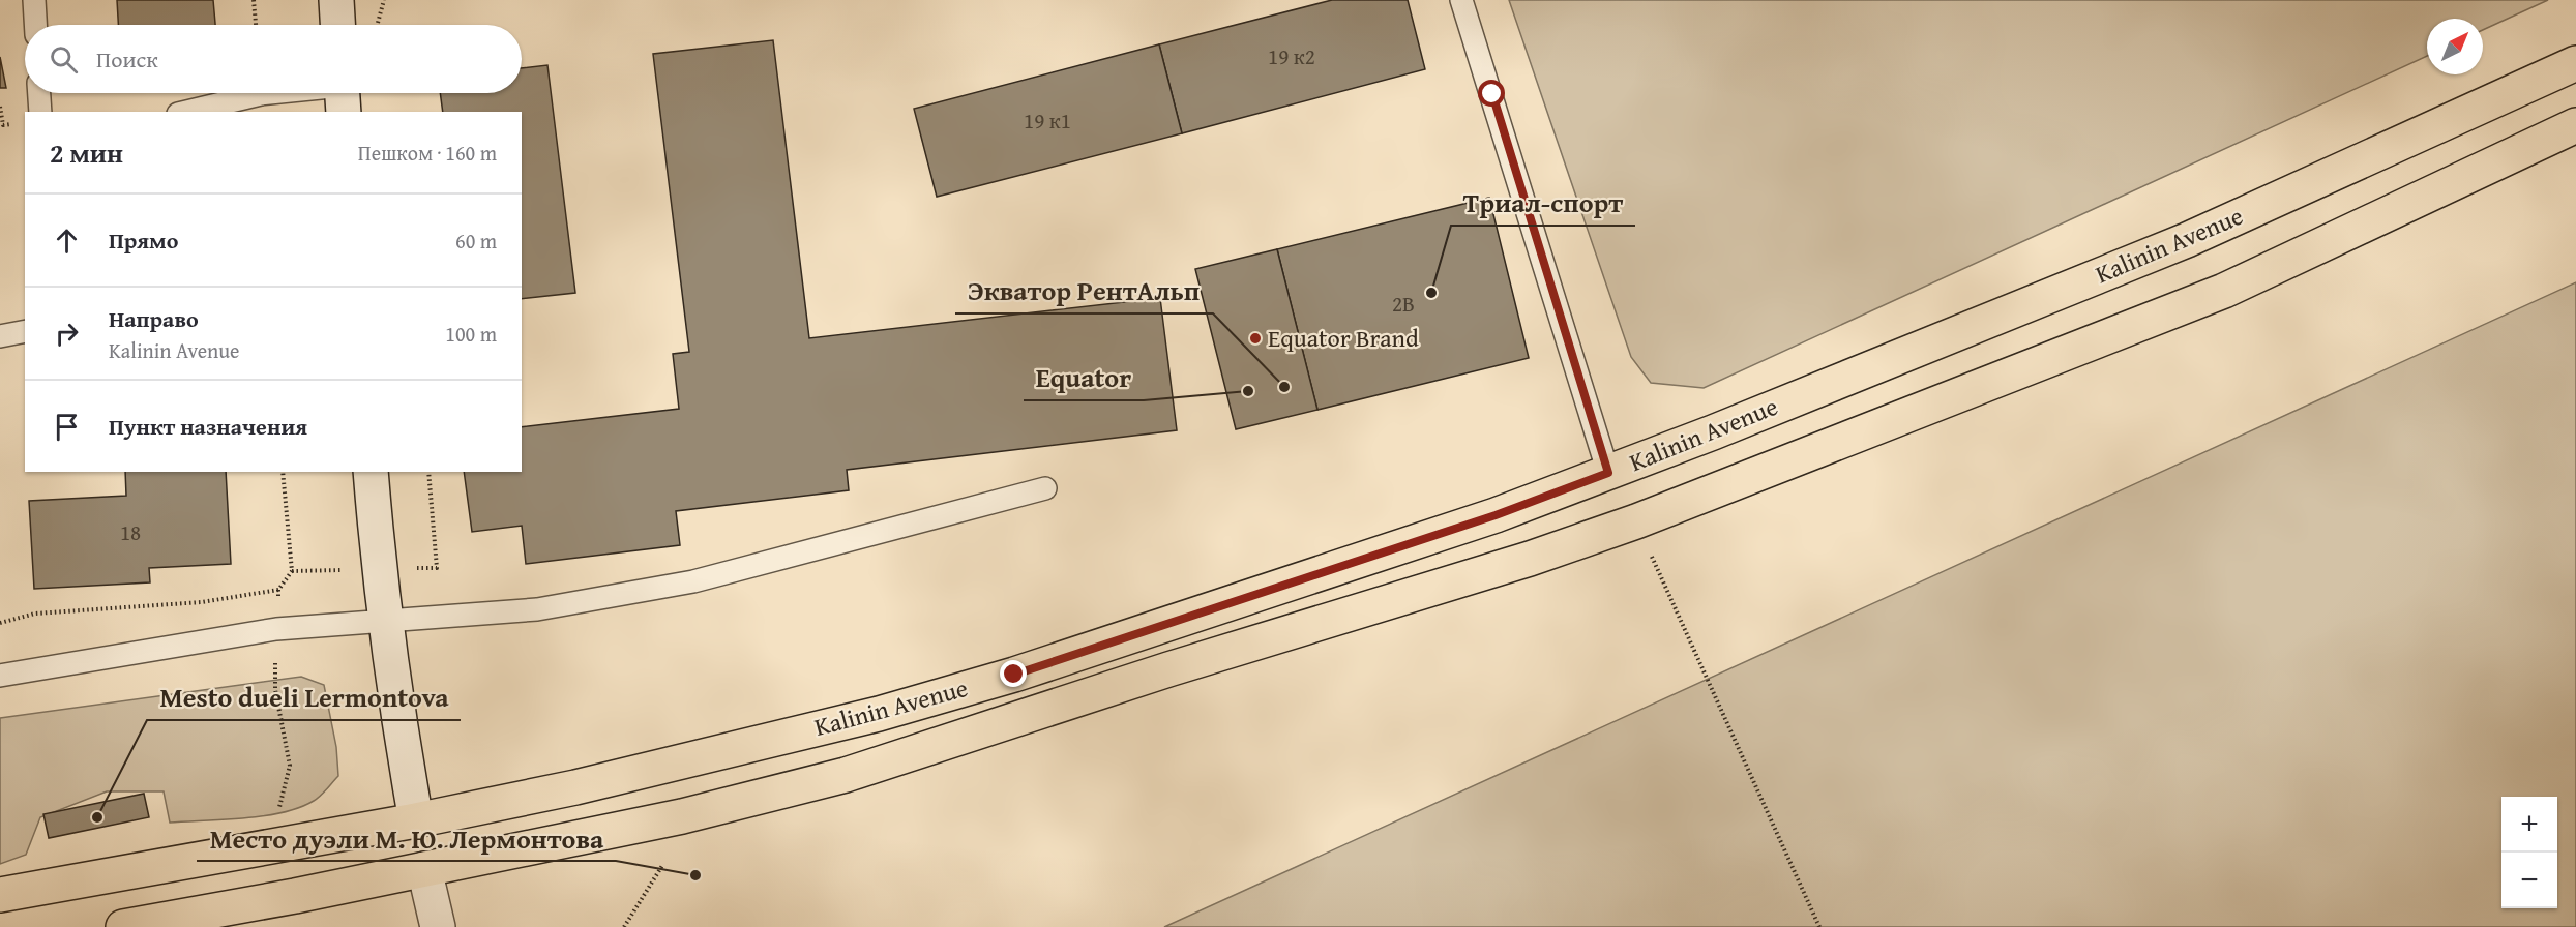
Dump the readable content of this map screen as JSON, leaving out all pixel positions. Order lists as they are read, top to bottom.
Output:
{
  "streets": {
    "main road": ["Kalinin Avenue"]
  },
  "places": [
    "Триал-спорт",
    "Equator Brand",
    "Экватор РентАльп",
    "Equator",
    "Mesto dueli Lermontova",
    "Место дуэли М. Ю. Лермонтова"
  ],
  "house_numbers": [
    "19 к2",
    "19 к1",
    "2В",
    "18"
  ],
  "north": "top right",
  "page": {
    "search": "Поиск",
    "heading": ["2 мин", "Пешком · 160 m"],
    "list": [
      ["Прямо", "60 m"],
      ["Направо", "Kalinin Avenue", "100 m"],
      "Пункт назначения"
    ],
    "map_buttons": ["+", "−"]
  }
}
